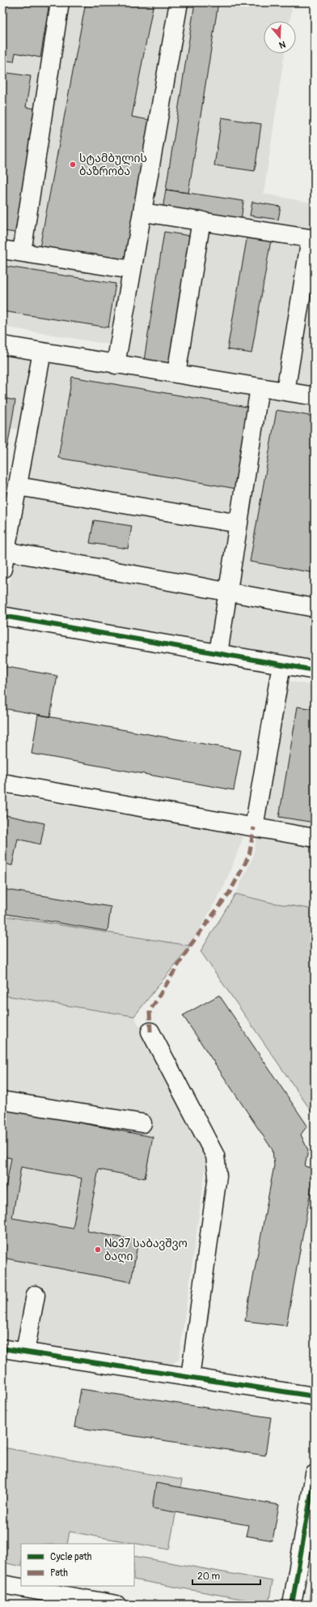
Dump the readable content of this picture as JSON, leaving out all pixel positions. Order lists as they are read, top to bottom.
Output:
{
  "places": ["სტამბულის ბაზრობა", "№37 საბავშვო ბაღი"],
  "legend": ["Cycle path", "Path"],
  "scale_bar": "20 m",
  "north": "bottom"
}
